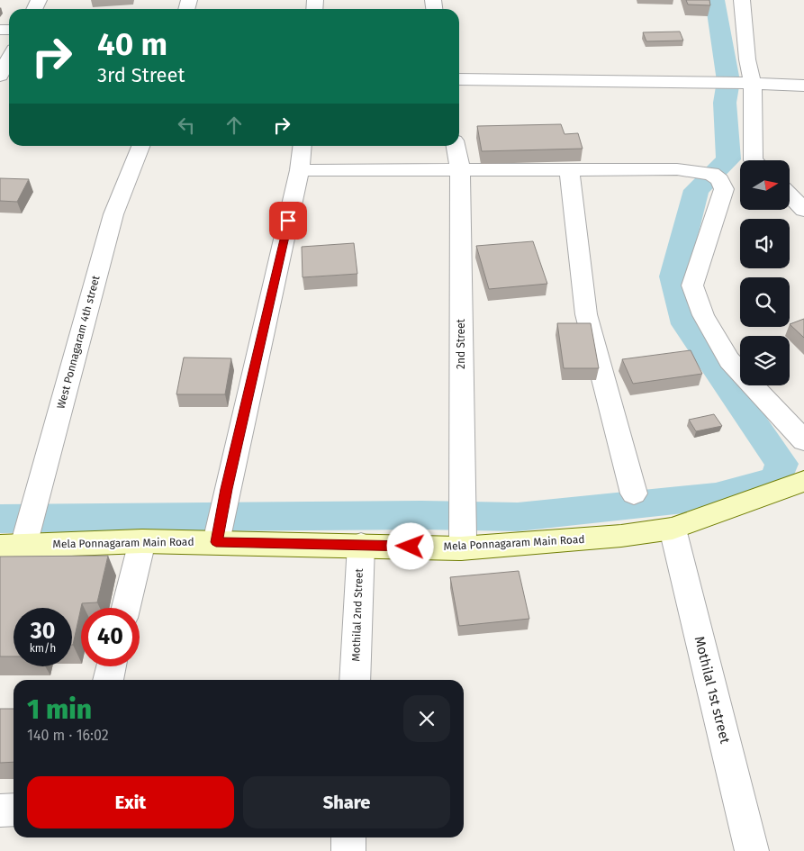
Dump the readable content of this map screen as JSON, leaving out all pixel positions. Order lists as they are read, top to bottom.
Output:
{
  "streets": {
    "street": [
      "West Ponnagaram 4th street",
      "2nd Street",
      "Mela Ponnagaram Main Road",
      "Mothilal 2nd Street",
      "Mothilal 1st street"
    ]
  },
  "crossings": [
    ["West Ponnagaram 4th street", "Mela Ponnagaram Main Road"],
    ["2nd Street", "Mela Ponnagaram Main Road"],
    ["Mela Ponnagaram Main Road", "Mothilal 2nd Street"],
    ["Mela Ponnagaram Main Road", "Mothilal 1st street"]
  ],
  "north": "right",
  "page": {
    "turn": ["40 m", "3rd Street"],
    "speed": "30 km/h",
    "limit": "40",
    "heading": ["1 min", "140 m · 16:02"],
    "buttons": ["Exit", "Share"]
  }
}
